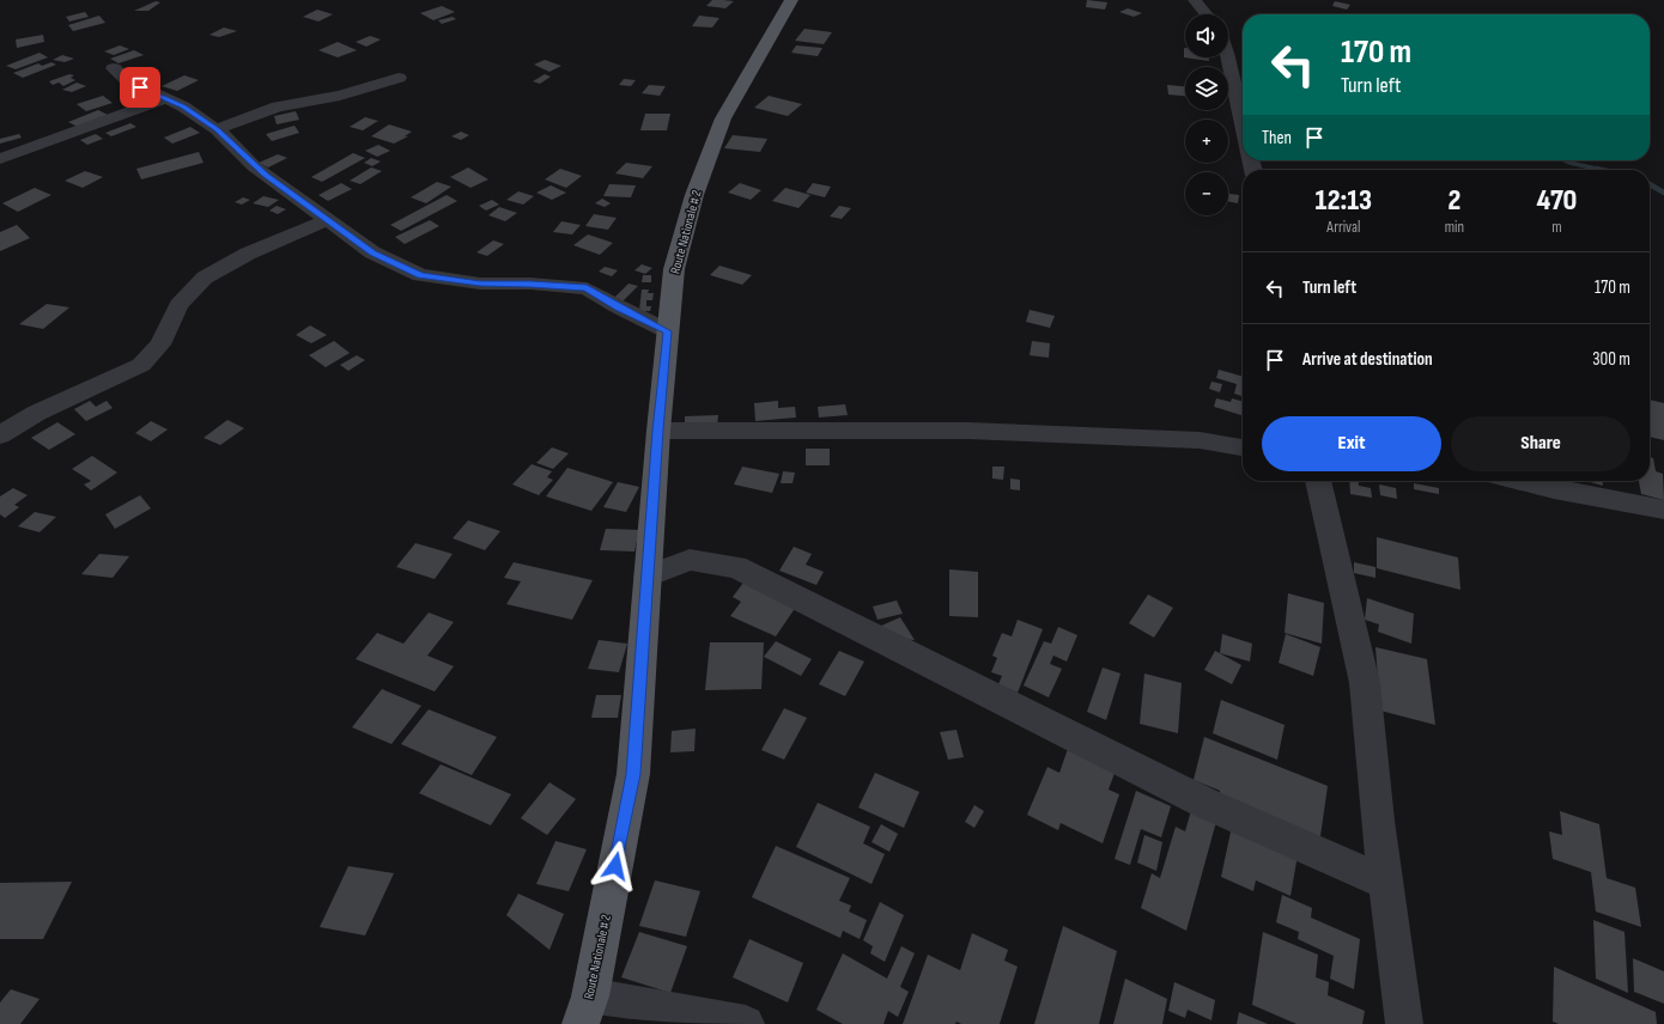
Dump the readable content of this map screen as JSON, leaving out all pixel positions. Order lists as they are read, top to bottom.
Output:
{
  "streets": {
    "main road": ["Route Nationale # 2"]
  },
  "page": {
    "map_buttons": ["+", "−"],
    "turn": ["170 m", "Turn left"],
    "then": "Then",
    "eta": [
      "12:13",
      "Arrival",
      "2",
      "min",
      "470",
      "m"
    ],
    "list": [
      {
        "name": "Turn left",
        "value": "170 m"
      },
      {
        "name": "Arrive at destination",
        "value": "300 m"
      }
    ],
    "buttons": ["Exit", "Share"]
  }
}
